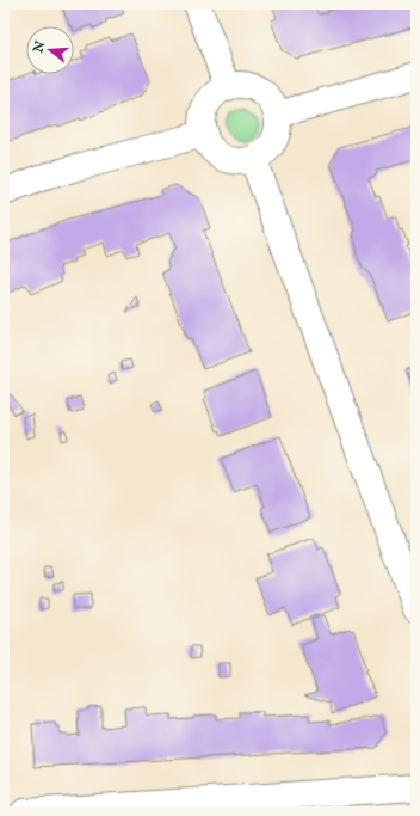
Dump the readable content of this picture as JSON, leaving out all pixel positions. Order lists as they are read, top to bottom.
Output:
{
  "north": "left"
}
